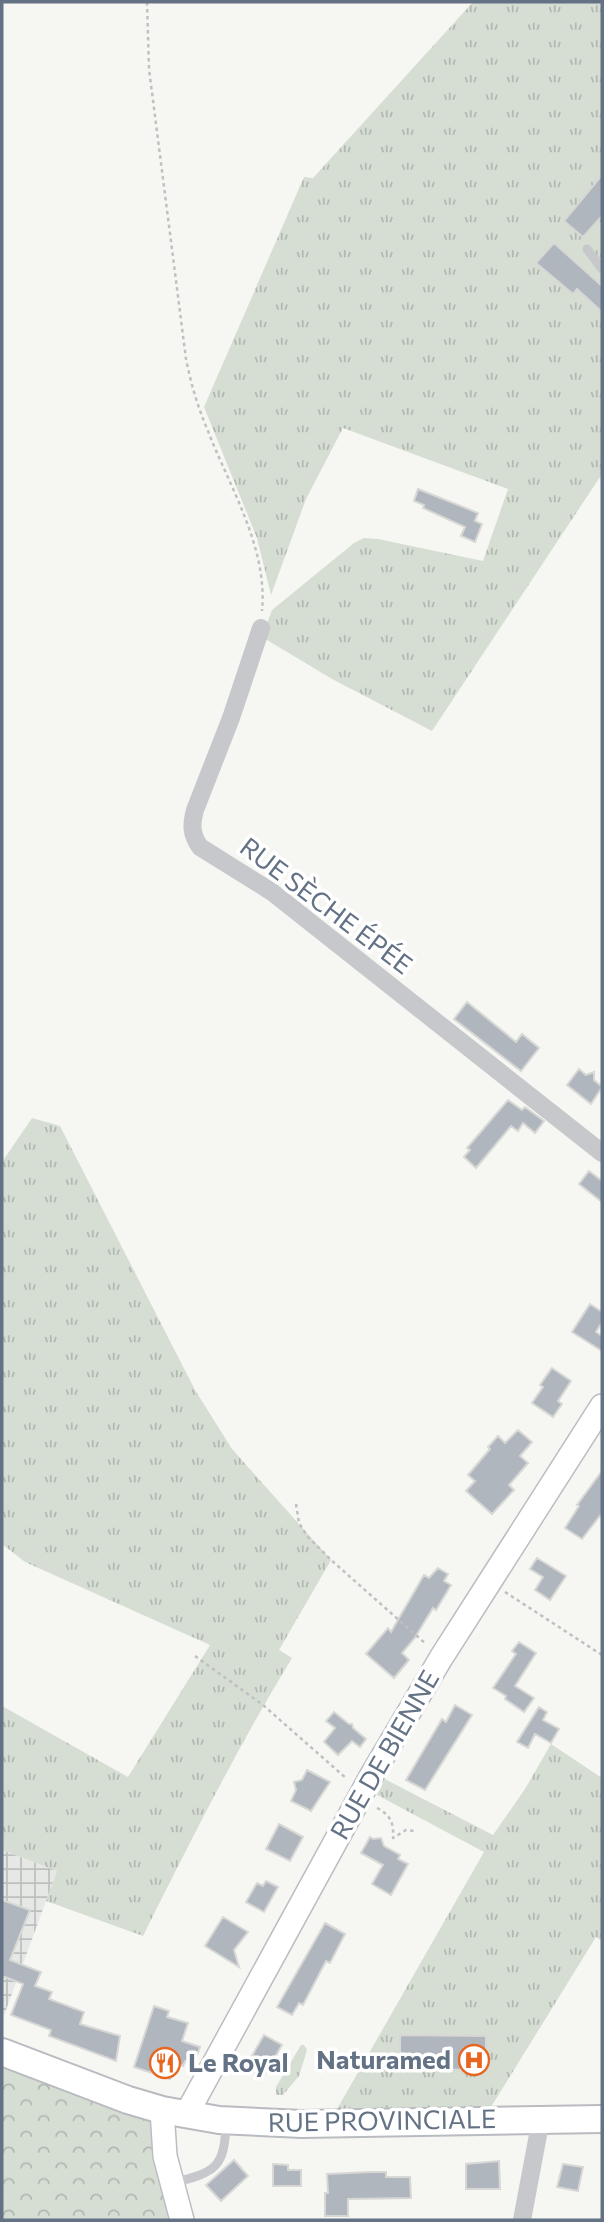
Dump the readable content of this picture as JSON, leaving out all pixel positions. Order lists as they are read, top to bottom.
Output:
{
  "streets": {
    "main road": ["RUE PROVINCIALE"],
    "street": ["RUE SÈCHE ÉPÉE", "RUE DE BIENNE"]
  },
  "crossings": [
    ["RUE DE BIENNE", "RUE PROVINCIALE"]
  ],
  "places": {
    "hospital": ["Naturamed"],
    "restaurant": ["Le Royal"]
  }
}
